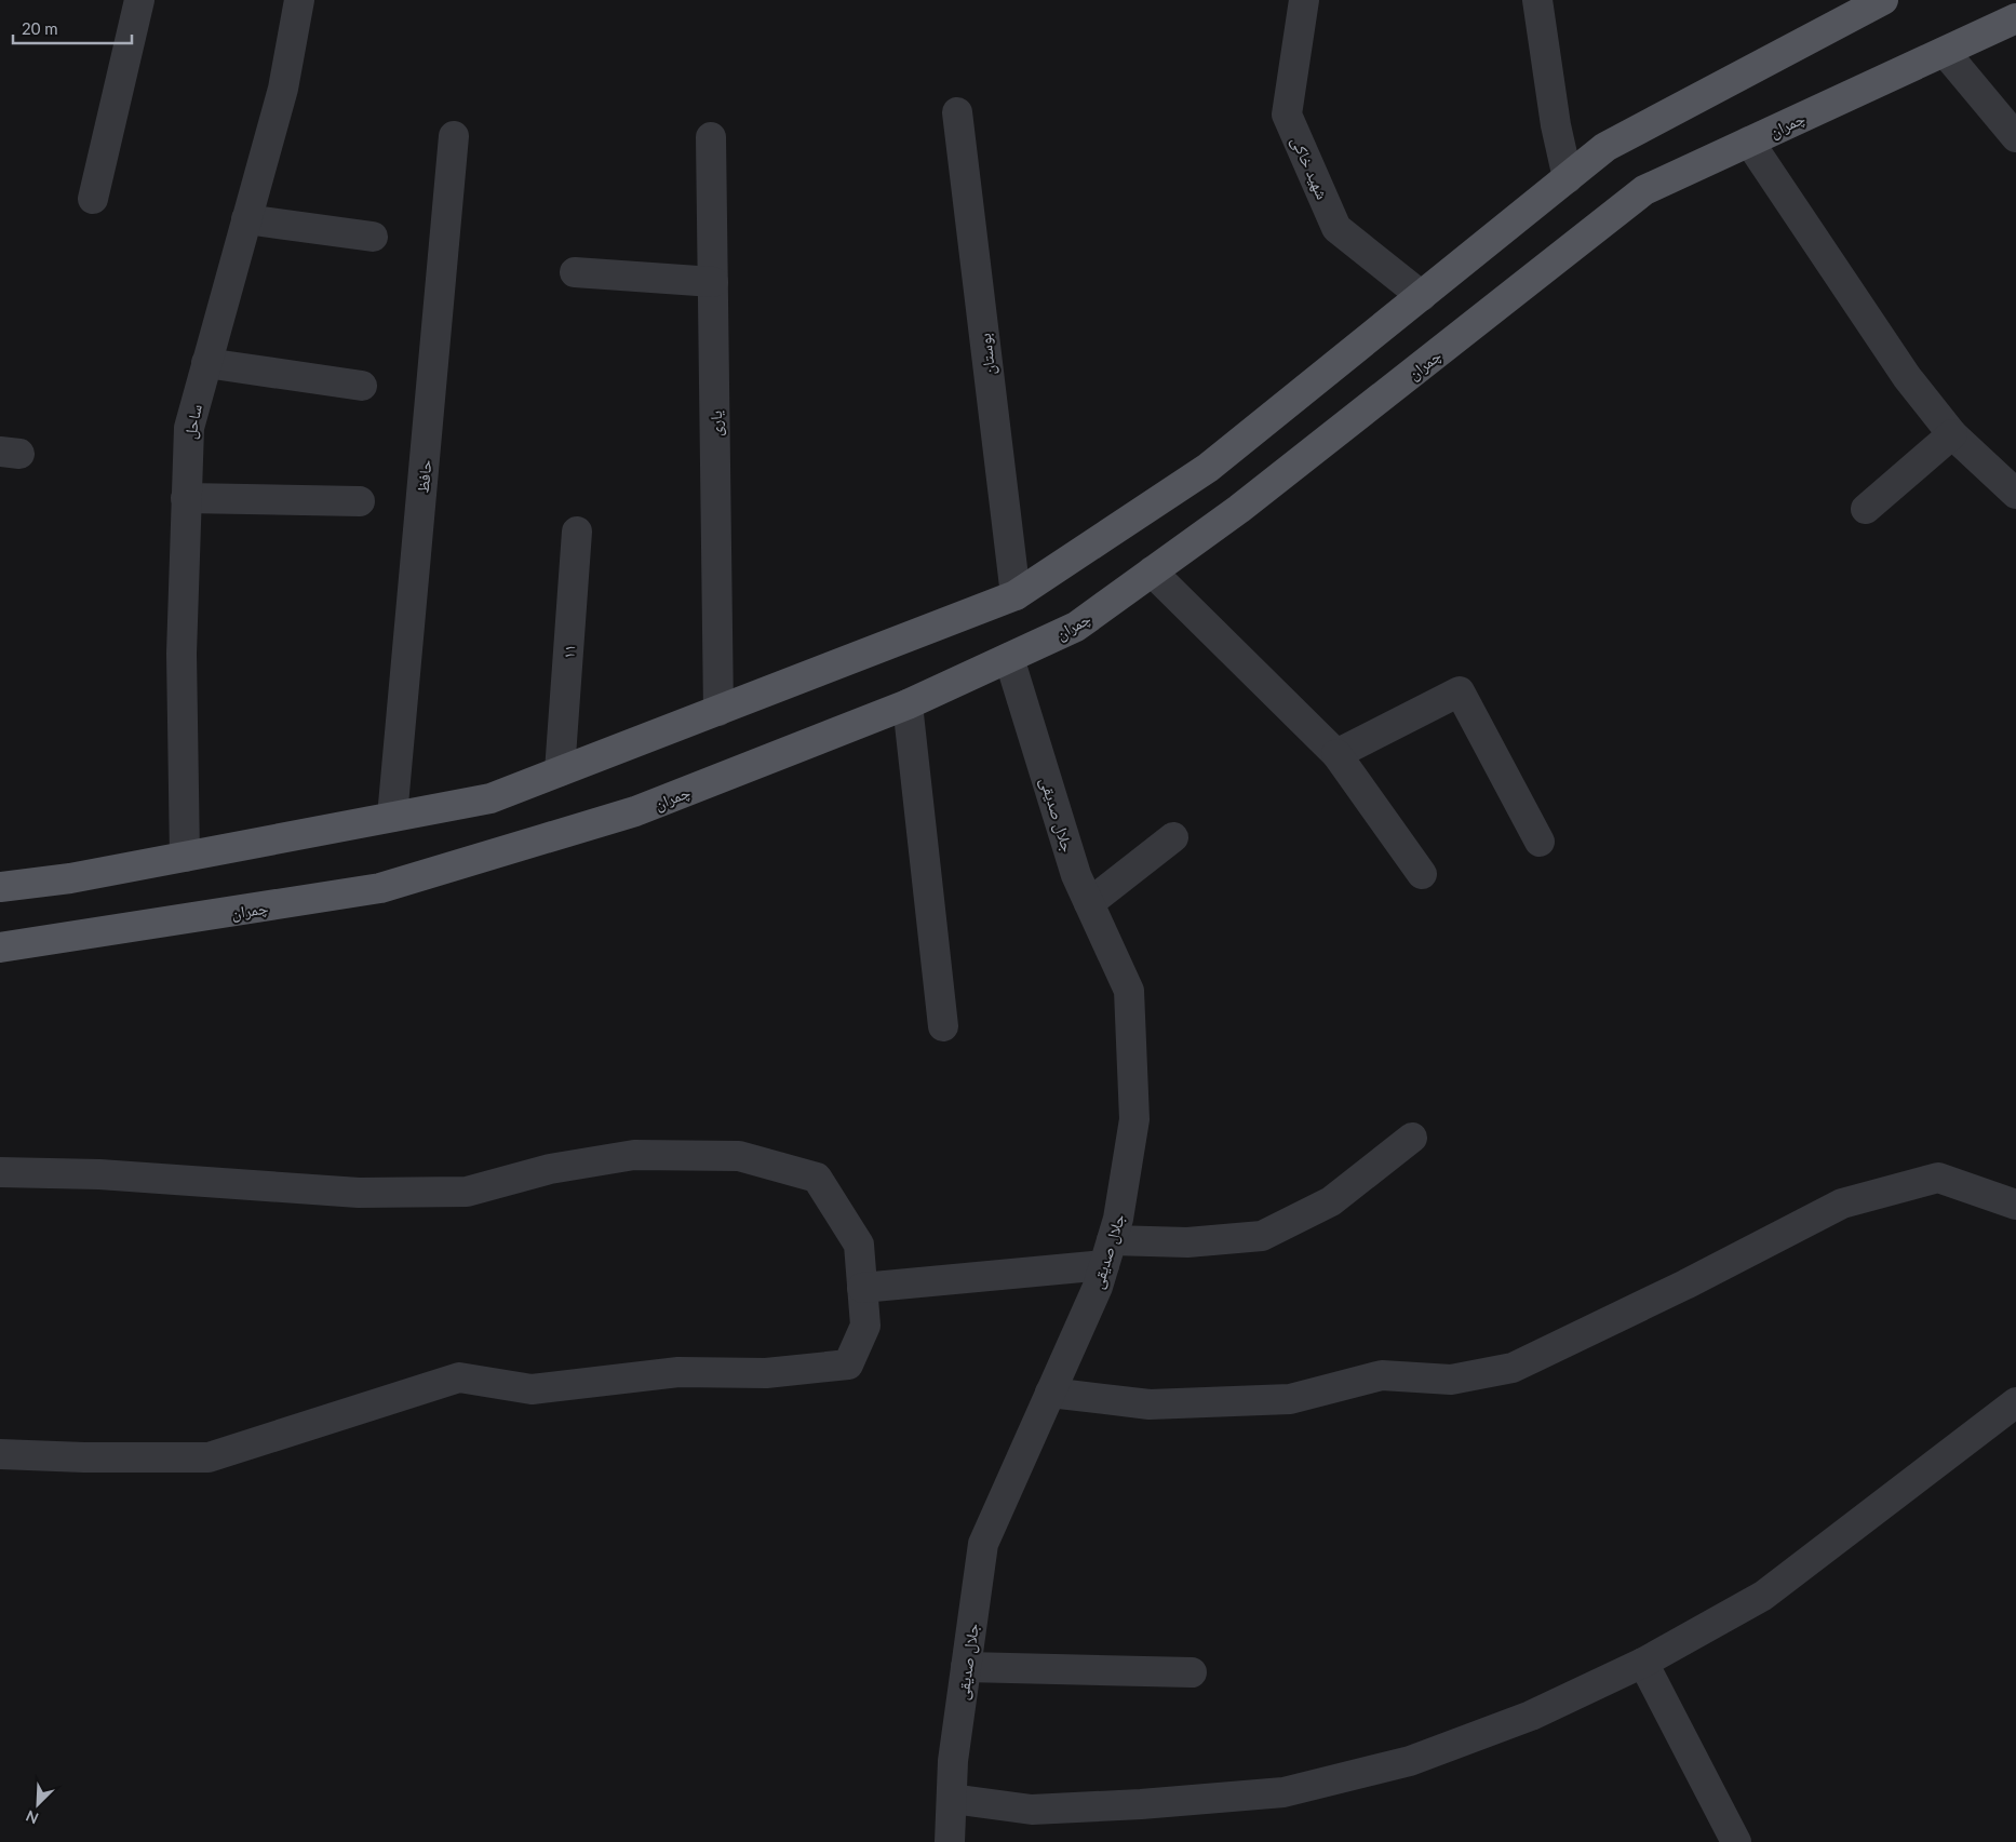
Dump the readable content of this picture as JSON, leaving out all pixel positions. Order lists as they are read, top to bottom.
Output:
{
  "streets": {
    "main road": ["چمران"],
    "street": [
      "شهید خاکی",
      "بوستان",
      "ساحل",
      "یاری",
      "حافظ",
      "۱۱",
      "جلال صدیقی"
    ]
  },
  "crossings": [
    ["چمران", "جلال صدیقی"]
  ],
  "scale_bar": "20 m",
  "north": "bottom left"
}
